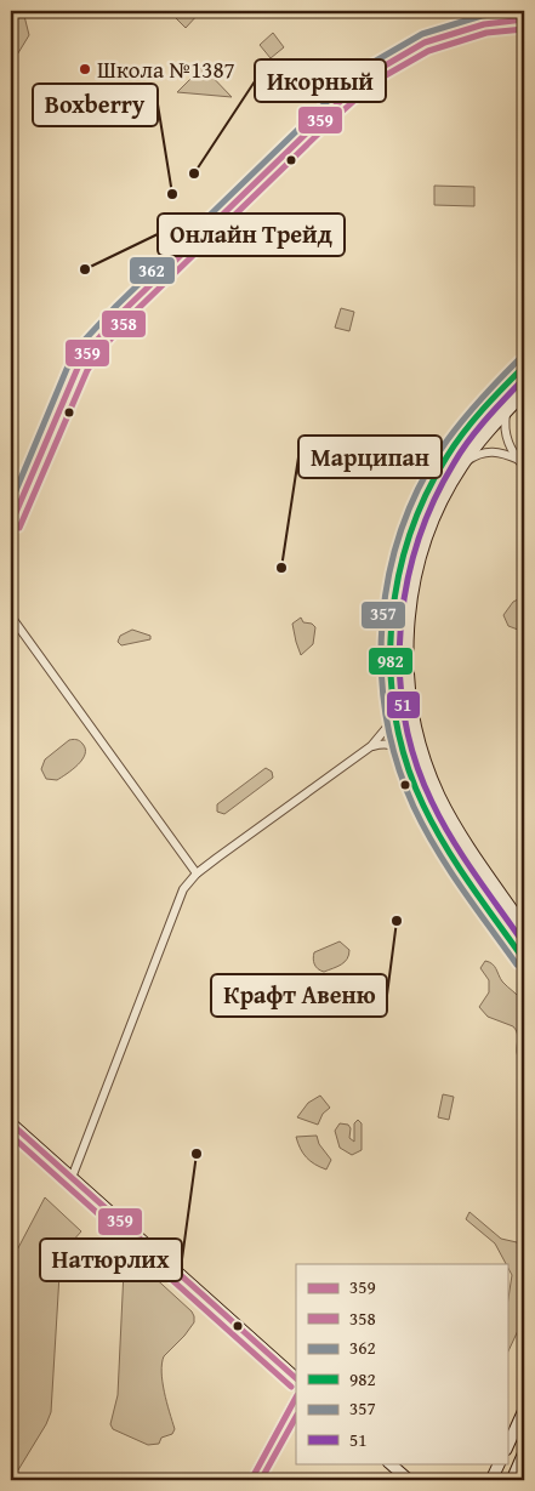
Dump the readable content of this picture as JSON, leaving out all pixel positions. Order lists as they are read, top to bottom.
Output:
{
  "places": [
    "Школа №1387",
    "Икорный",
    "Boxberry",
    "Онлайн Трейд",
    "Марципан",
    "Крафт Авеню",
    "Натюрлих"
  ],
  "lines": [
    "transit line 362",
    "transit line 359",
    "transit line 358",
    "transit line 357",
    "transit line 982",
    "transit line 51"
  ],
  "legend": [
    "359",
    "358",
    "362",
    "982",
    "357",
    "51"
  ]
}
